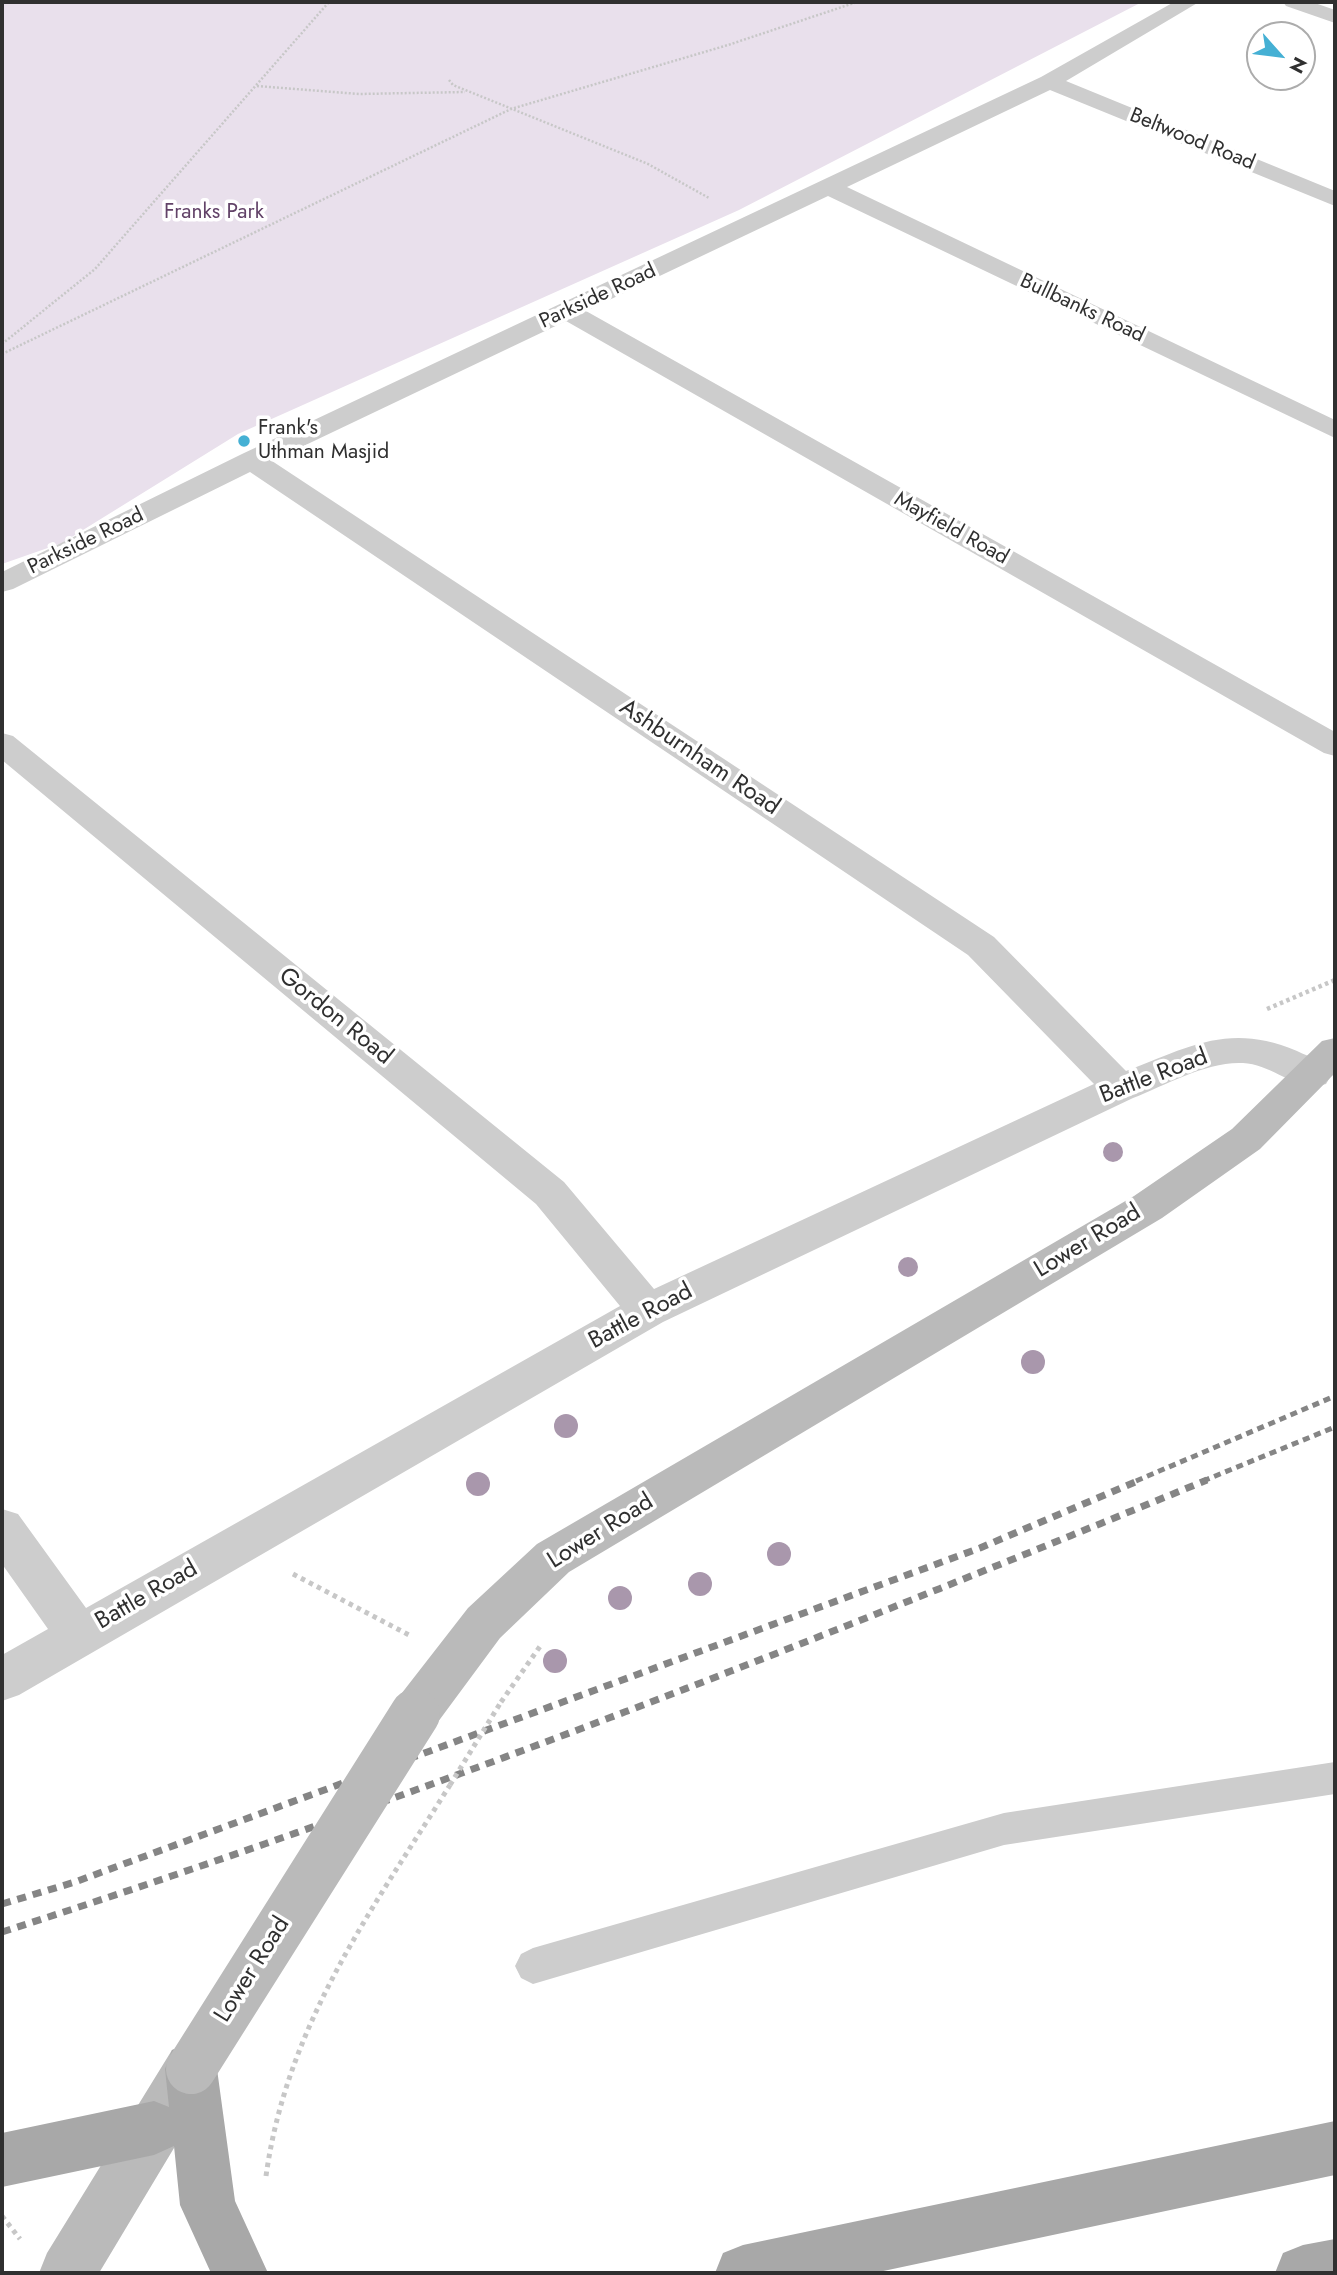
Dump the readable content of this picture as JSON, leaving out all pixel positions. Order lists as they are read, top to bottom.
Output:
{
  "streets": {
    "main road": ["Lower Road"],
    "street": [
      "Beltwood Road",
      "Parkside Road",
      "Bullbanks Road",
      "Mayfield Road",
      "Ashburnham Road",
      "Gordon Road",
      "Battle Road"
    ]
  },
  "crossings": [
    ["Beltwood Road", "Parkside Road"],
    ["Parkside Road", "Bullbanks Road"],
    ["Parkside Road", "Mayfield Road"],
    ["Parkside Road", "Ashburnham Road"],
    ["Ashburnham Road", "Battle Road"],
    ["Gordon Road", "Battle Road"],
    ["Battle Road", "Lower Road"]
  ],
  "parks": ["Franks Park"],
  "places": ["Frank's Uthman Masjid"],
  "north": "bottom right"
}
